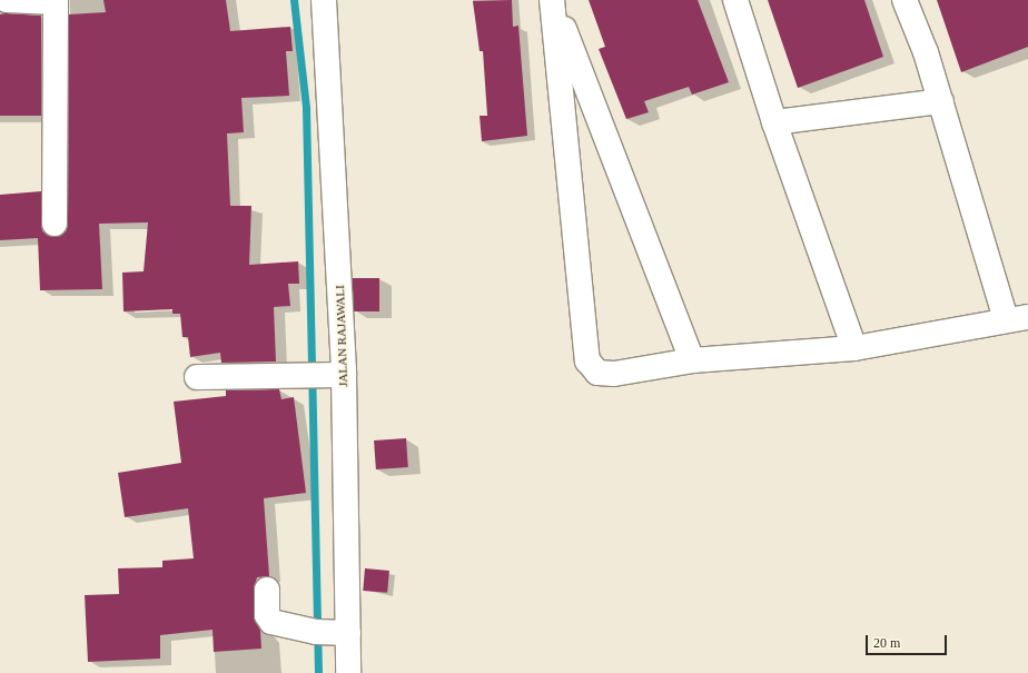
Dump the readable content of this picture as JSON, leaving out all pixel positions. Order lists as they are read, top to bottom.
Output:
{
  "streets": {
    "street": ["JALAN RAJAWALI"]
  },
  "scale_bar": "20 m"
}
